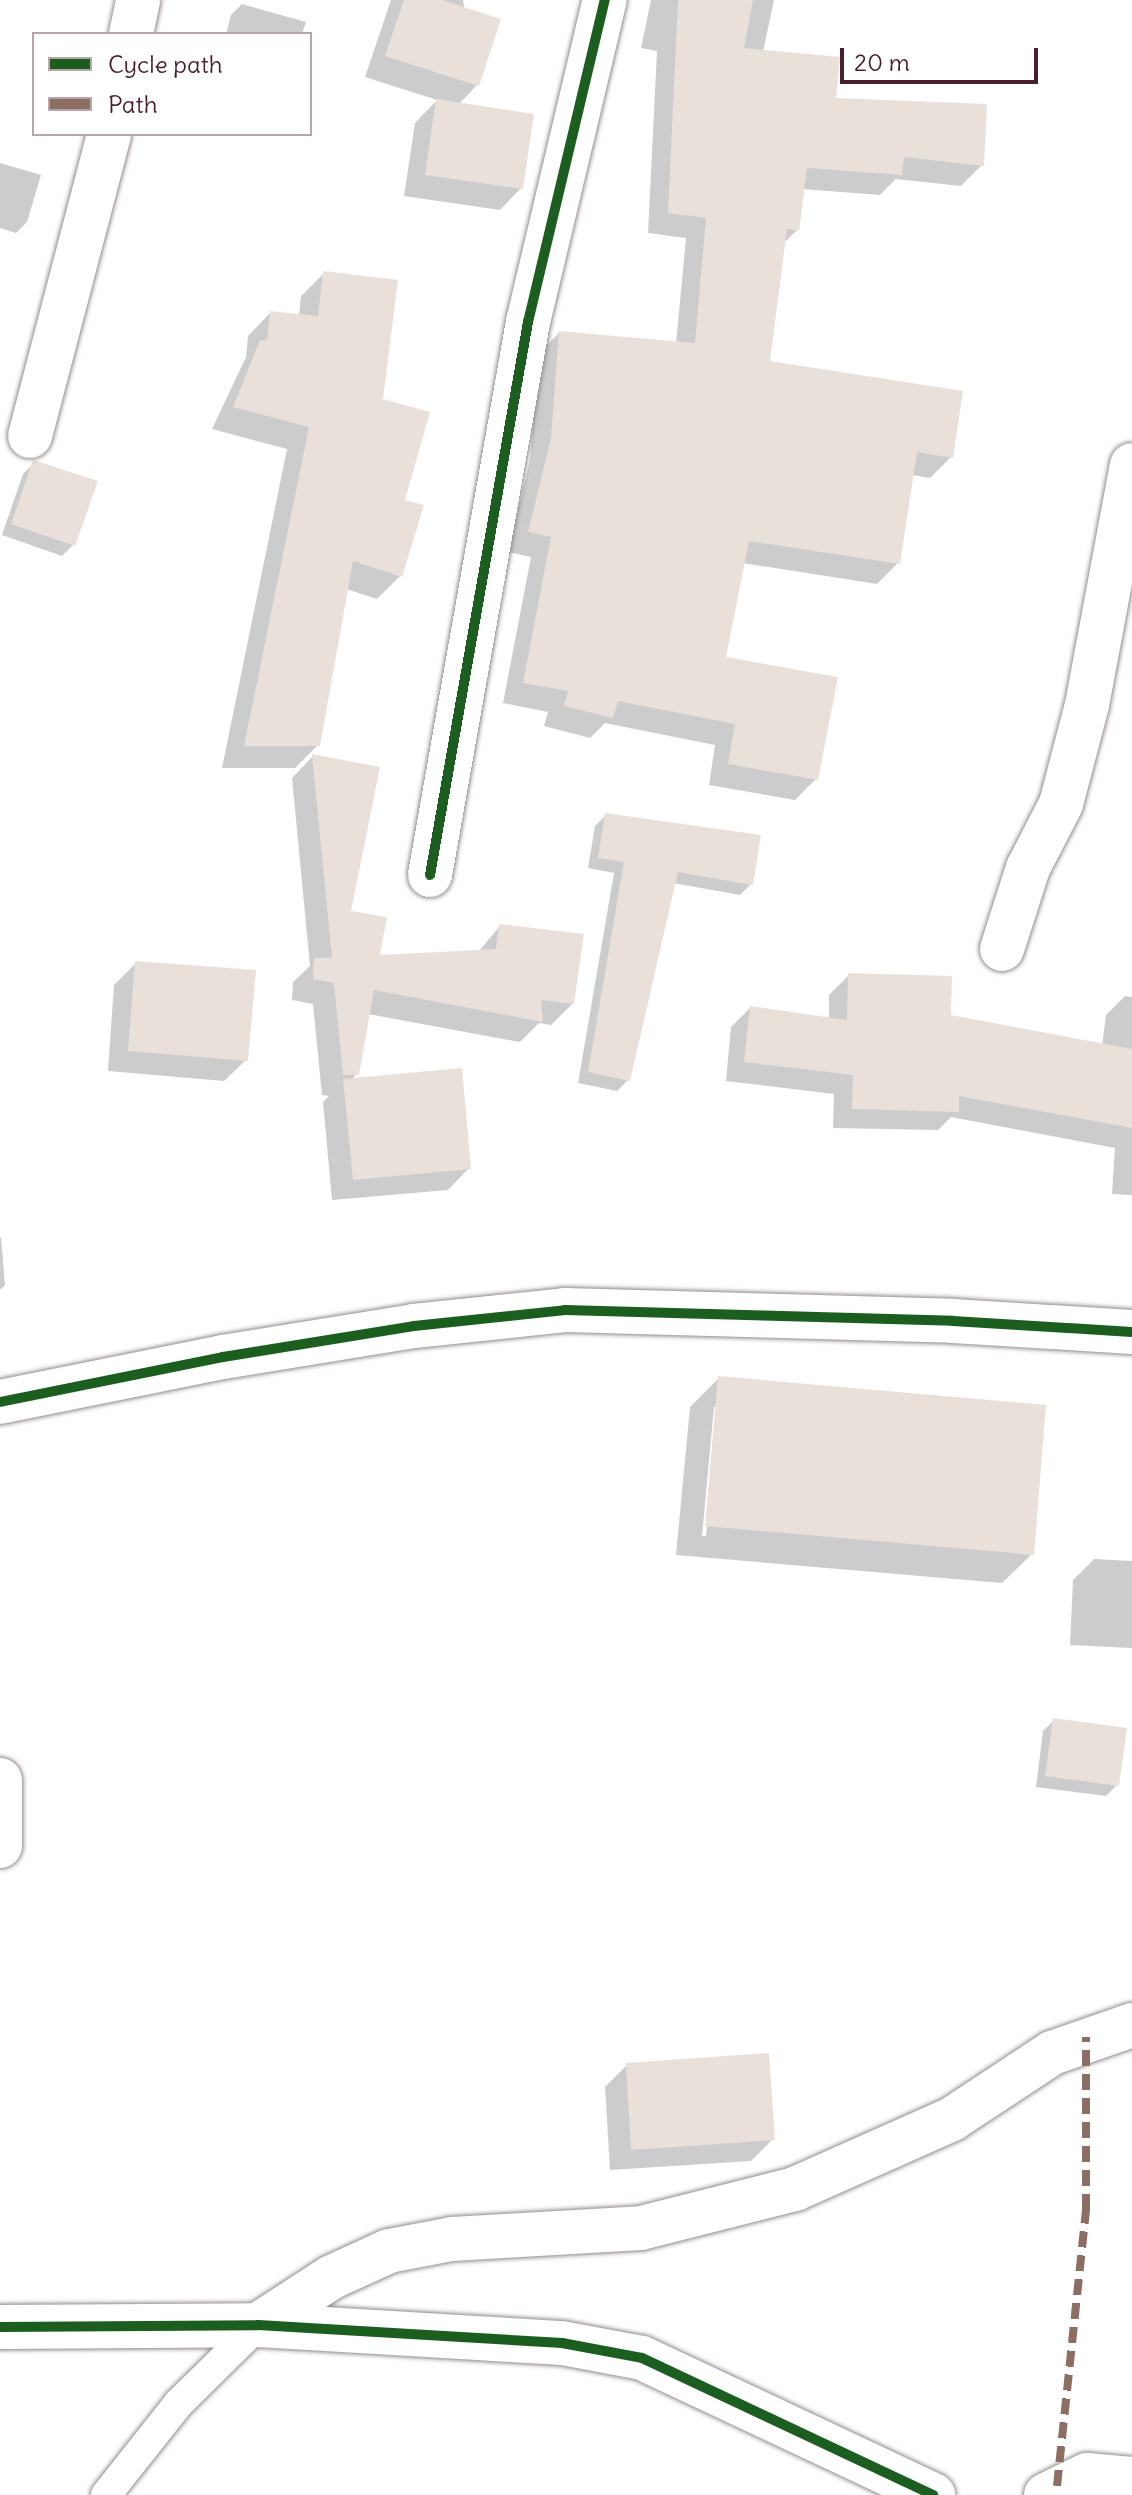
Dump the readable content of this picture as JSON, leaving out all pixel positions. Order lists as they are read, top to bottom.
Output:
{
  "legend": ["Cycle path", "Path"],
  "scale_bar": "20 m"
}
